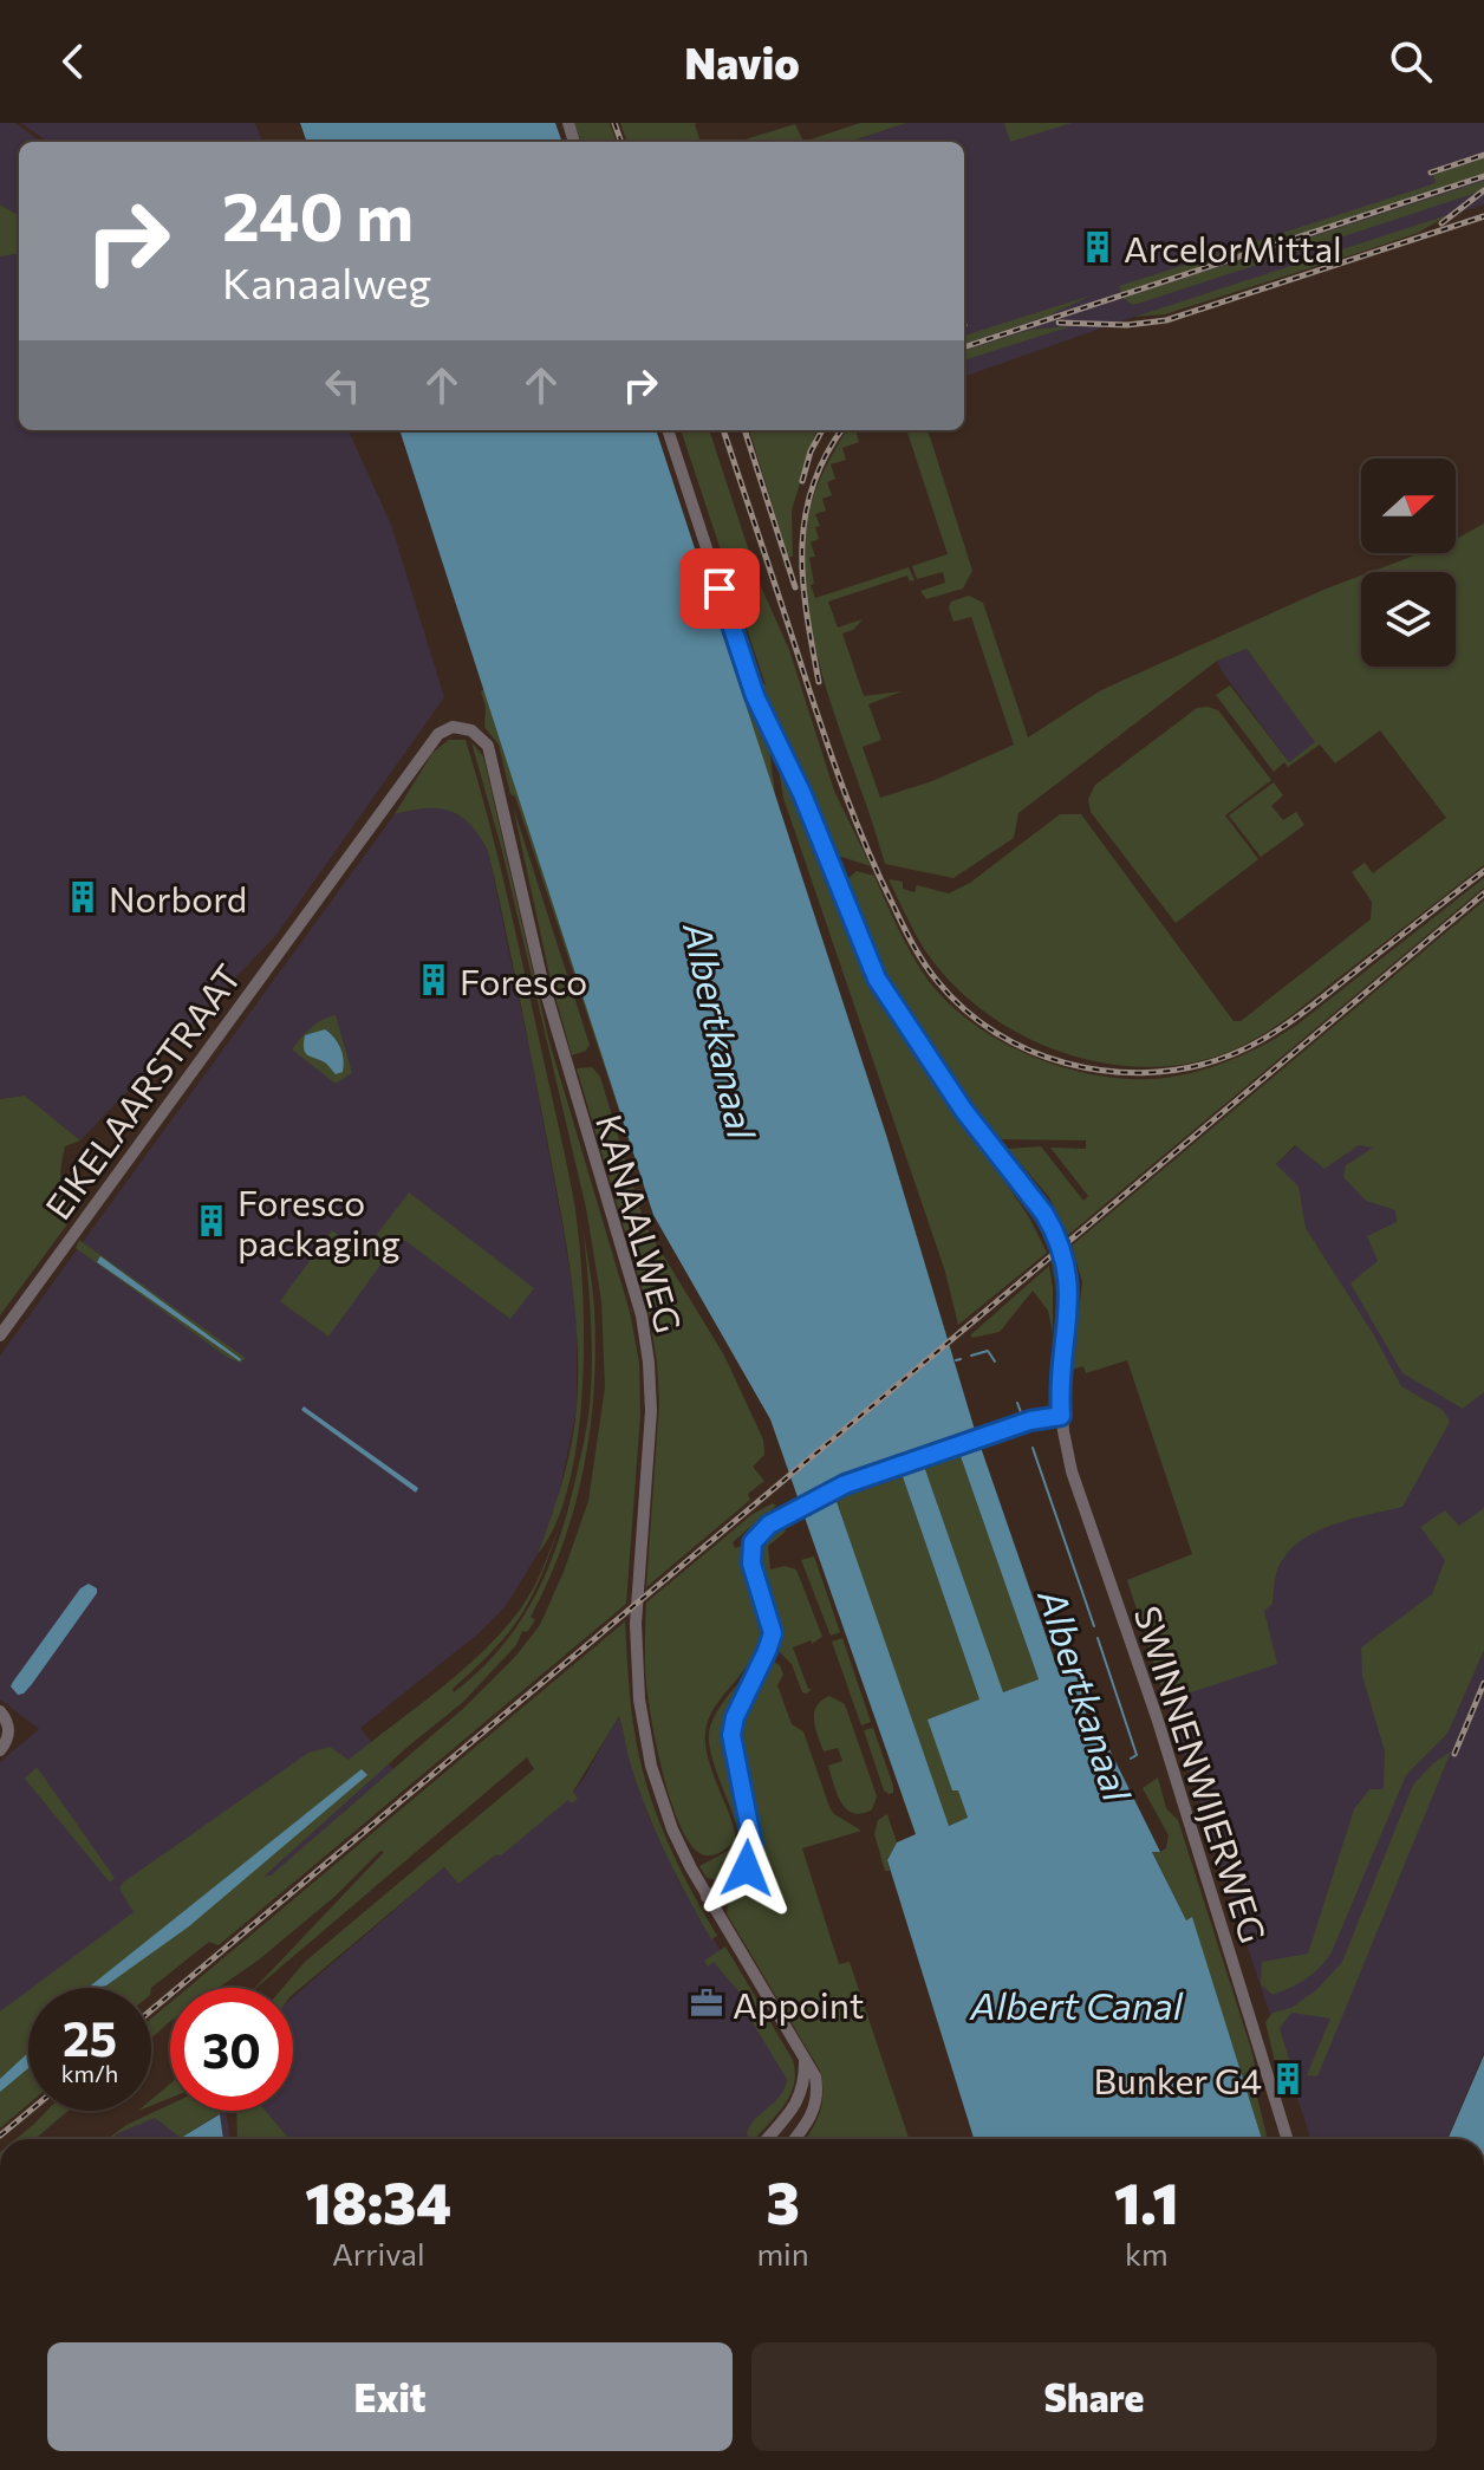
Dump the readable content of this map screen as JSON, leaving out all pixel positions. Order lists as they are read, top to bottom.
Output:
{
  "streets": {
    "street": ["EIKELAARSTRAAT", "KANAALWEG", "SWINNENWIJERWEG"]
  },
  "crossings": [
    ["EIKELAARSTRAAT", "KANAALWEG"]
  ],
  "water": ["Albertkanaal", "Albert Canal"],
  "places": {
    "building": [
      "ArcelorMittal",
      "Norbord",
      "Foresco",
      "Foresco packaging",
      "Bunker G4"
    ],
    "office": ["Appoint"]
  },
  "north": "right",
  "page": {
    "header": "Navio",
    "turn": ["240 m", "Kanaalweg"],
    "speed": "25 km/h",
    "limit": "30",
    "eta": [
      "18:34",
      "Arrival",
      "3",
      "min",
      "1.1",
      "km"
    ],
    "buttons": ["Exit", "Share"]
  }
}
